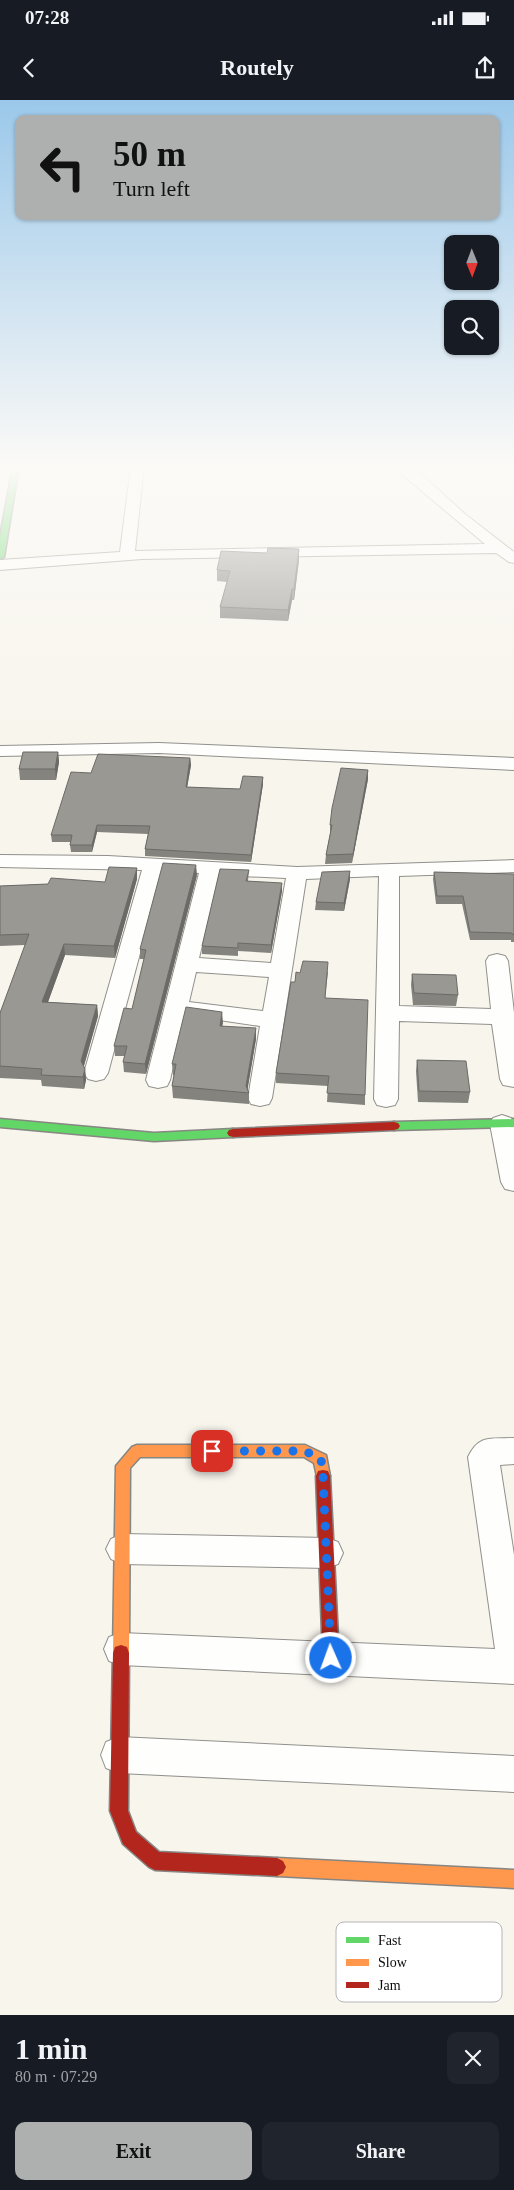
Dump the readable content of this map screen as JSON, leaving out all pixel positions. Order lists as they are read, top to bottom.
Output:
{
  "legend": ["Fast", "Slow", "Jam"],
  "north": "bottom",
  "page": {
    "status": "07:28",
    "header": "Routely",
    "turn": ["50 m", "Turn left"],
    "heading": ["1 min", "80 m · 07:29"],
    "buttons": ["Exit", "Share"]
  }
}
